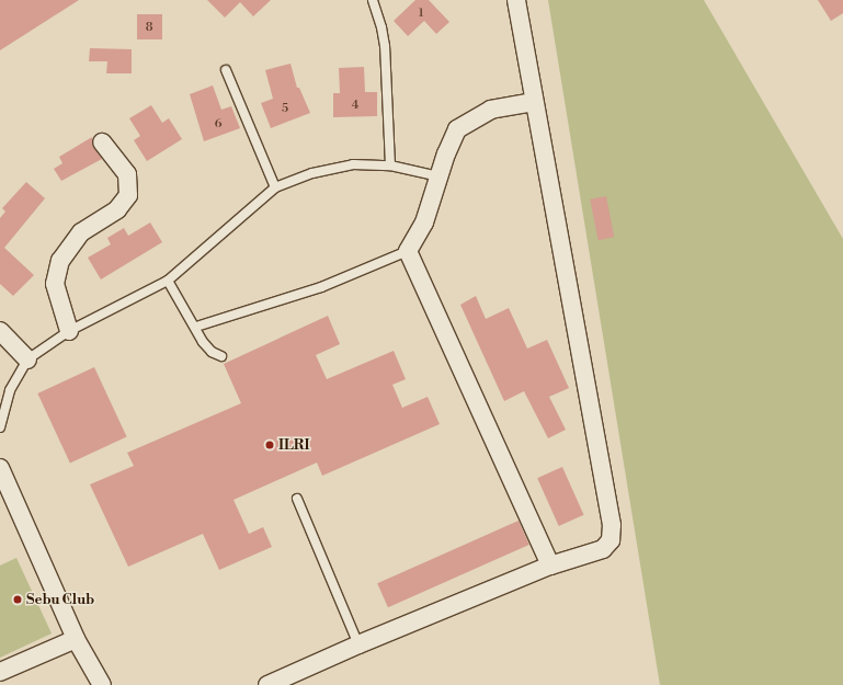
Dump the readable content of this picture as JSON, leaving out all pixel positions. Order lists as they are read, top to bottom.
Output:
{
  "places": ["ILRI", "Sebu Club"],
  "house_numbers": [
    "1",
    "8",
    "4",
    "5",
    "6"
  ]
}
